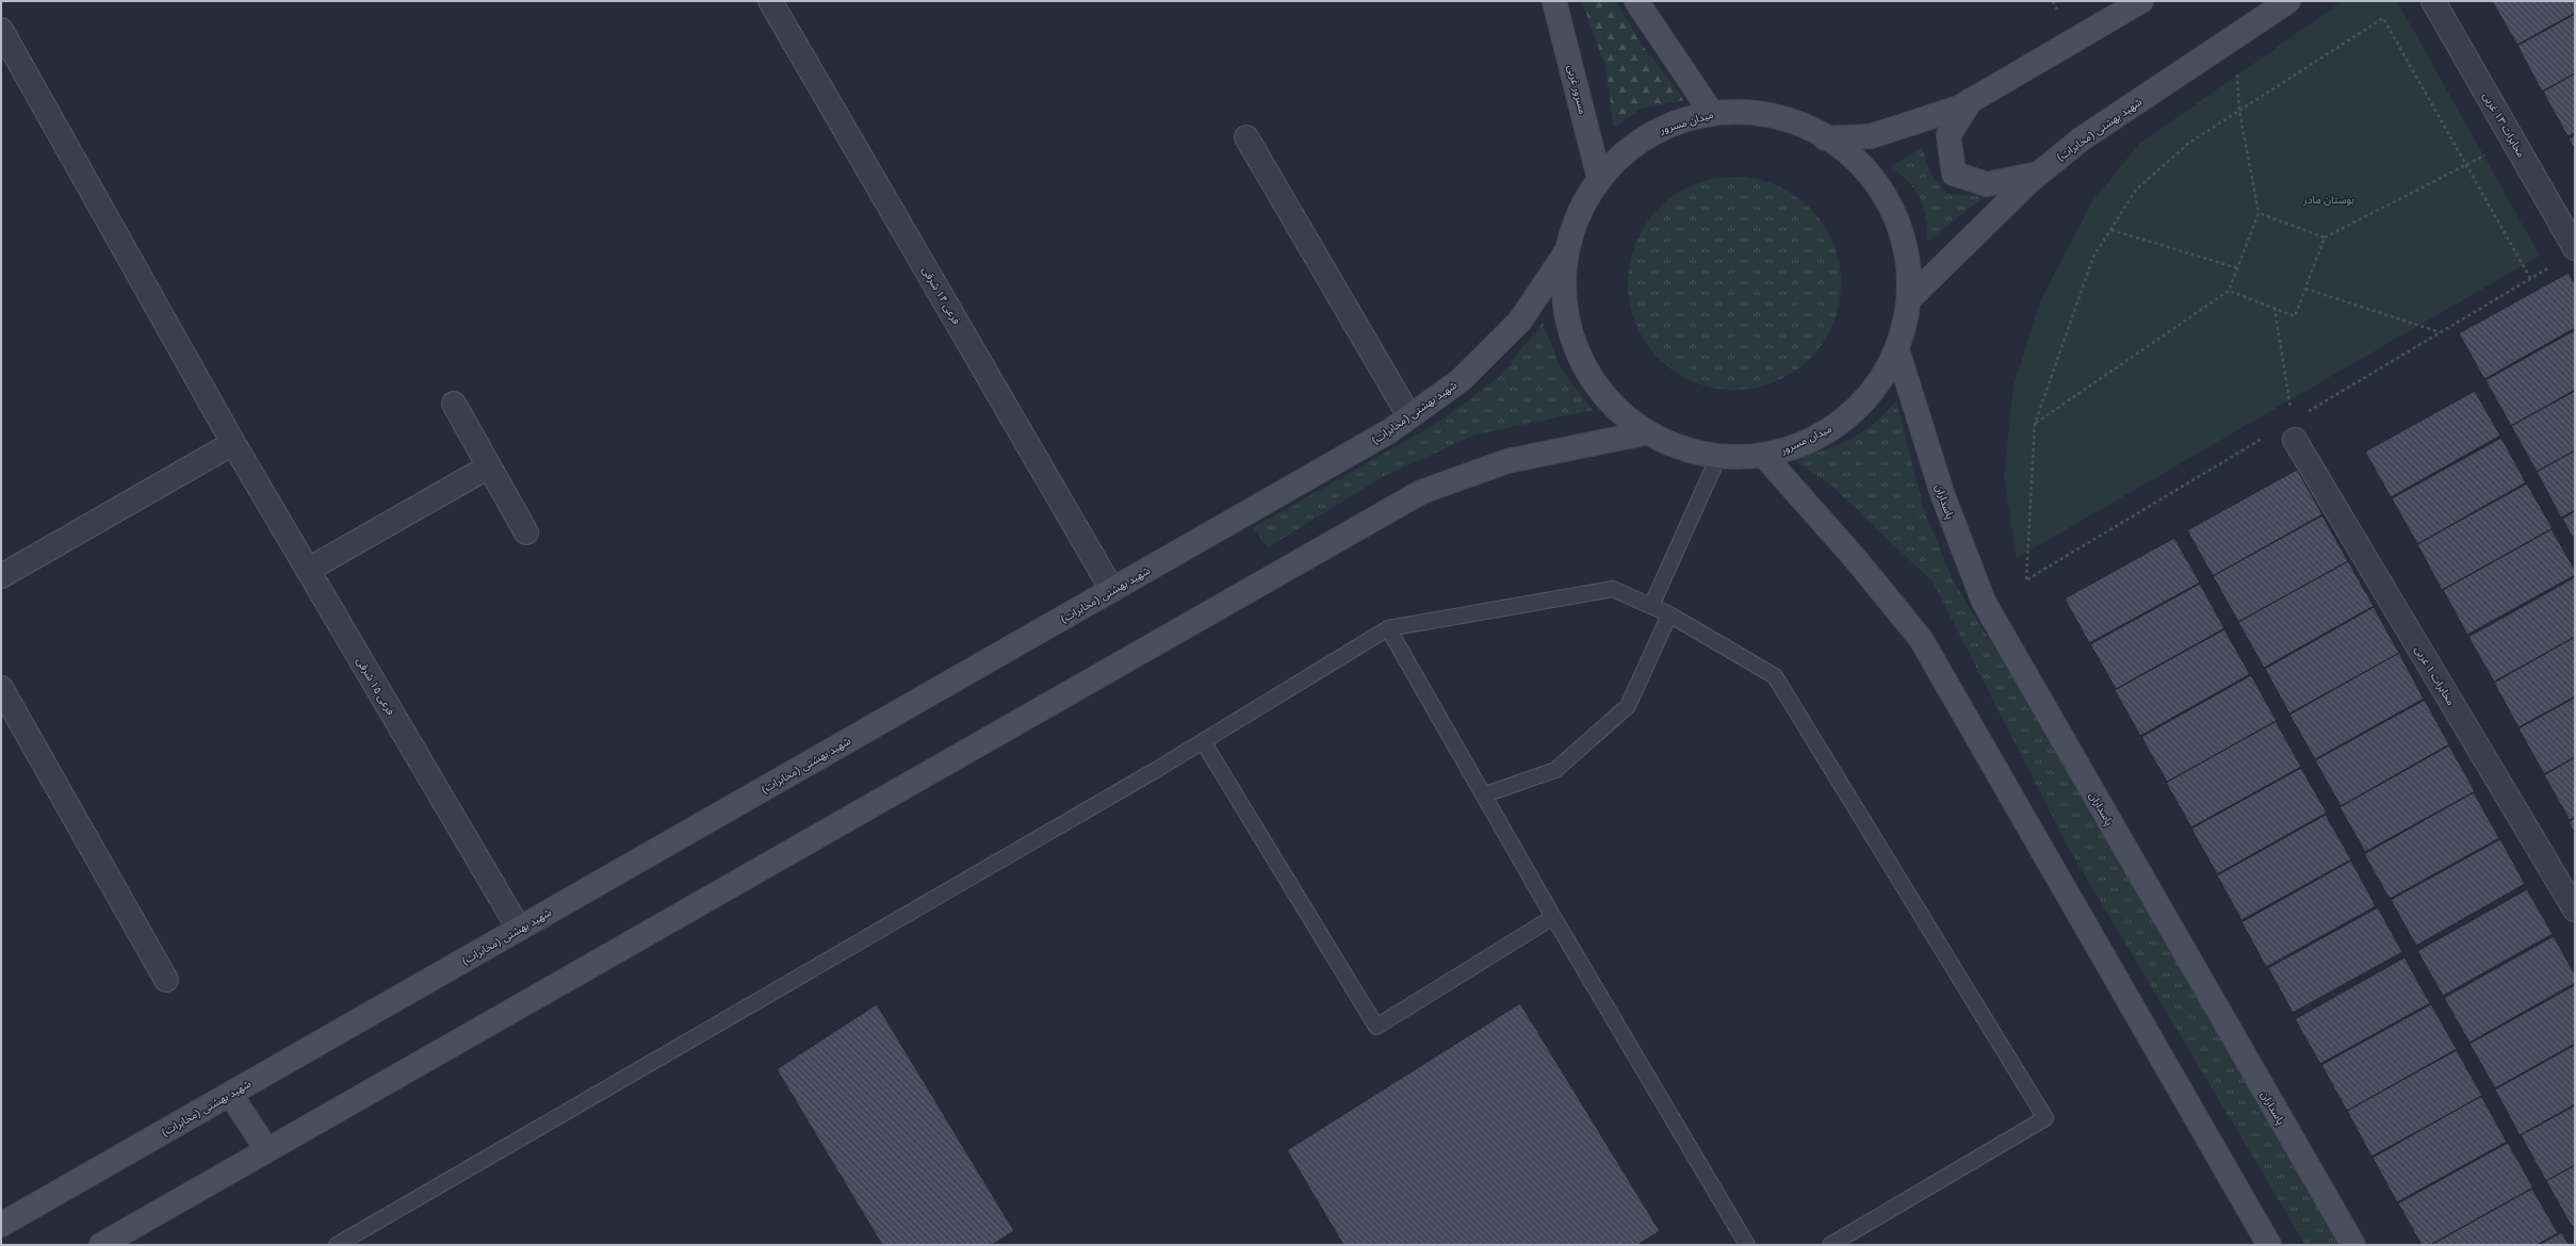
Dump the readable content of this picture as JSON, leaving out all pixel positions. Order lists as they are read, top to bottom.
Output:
{
  "streets": {
    "main road": [
      "مسرور غربی",
      "میدان مسرور",
      "شهید بهشتی (مخابرات)",
      "پاسداران"
    ],
    "street": [
      "مخابرات ۱۳ غربی",
      "فرعی ۱۴ شرقی",
      "مخابرات ۱ غربی",
      "فرعی ۱۵ شرقی"
    ]
  },
  "crossings": [
    ["مسرور غربی", "میدان مسرور"],
    ["میدان مسرور", "شهید بهشتی (مخابرات)"],
    ["میدان مسرور", "پاسداران"],
    ["شهید بهشتی (مخابرات)", "فرعی ۱۴ شرقی"],
    ["شهید بهشتی (مخابرات)", "فرعی ۱۵ شرقی"]
  ],
  "parks": ["بوستان مادر"]
}
